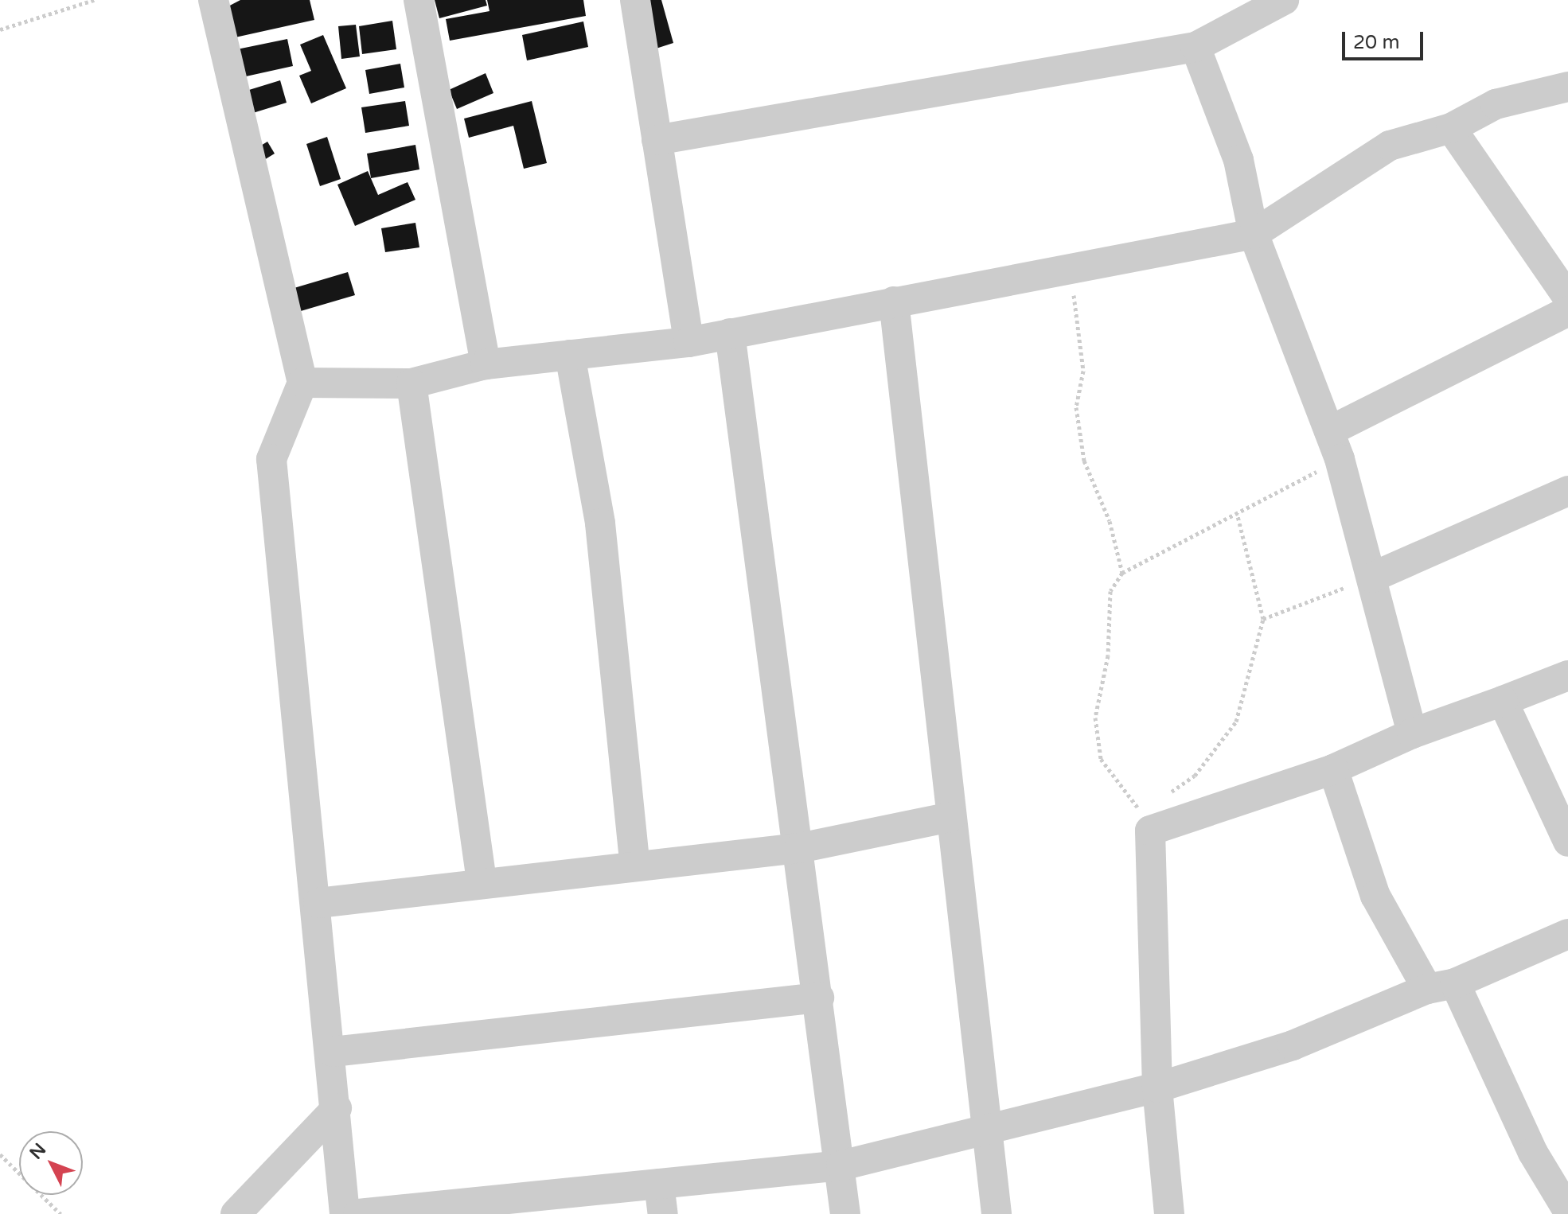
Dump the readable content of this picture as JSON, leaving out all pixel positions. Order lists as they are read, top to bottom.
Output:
{
  "scale_bar": "20 m",
  "north": "top left"
}
